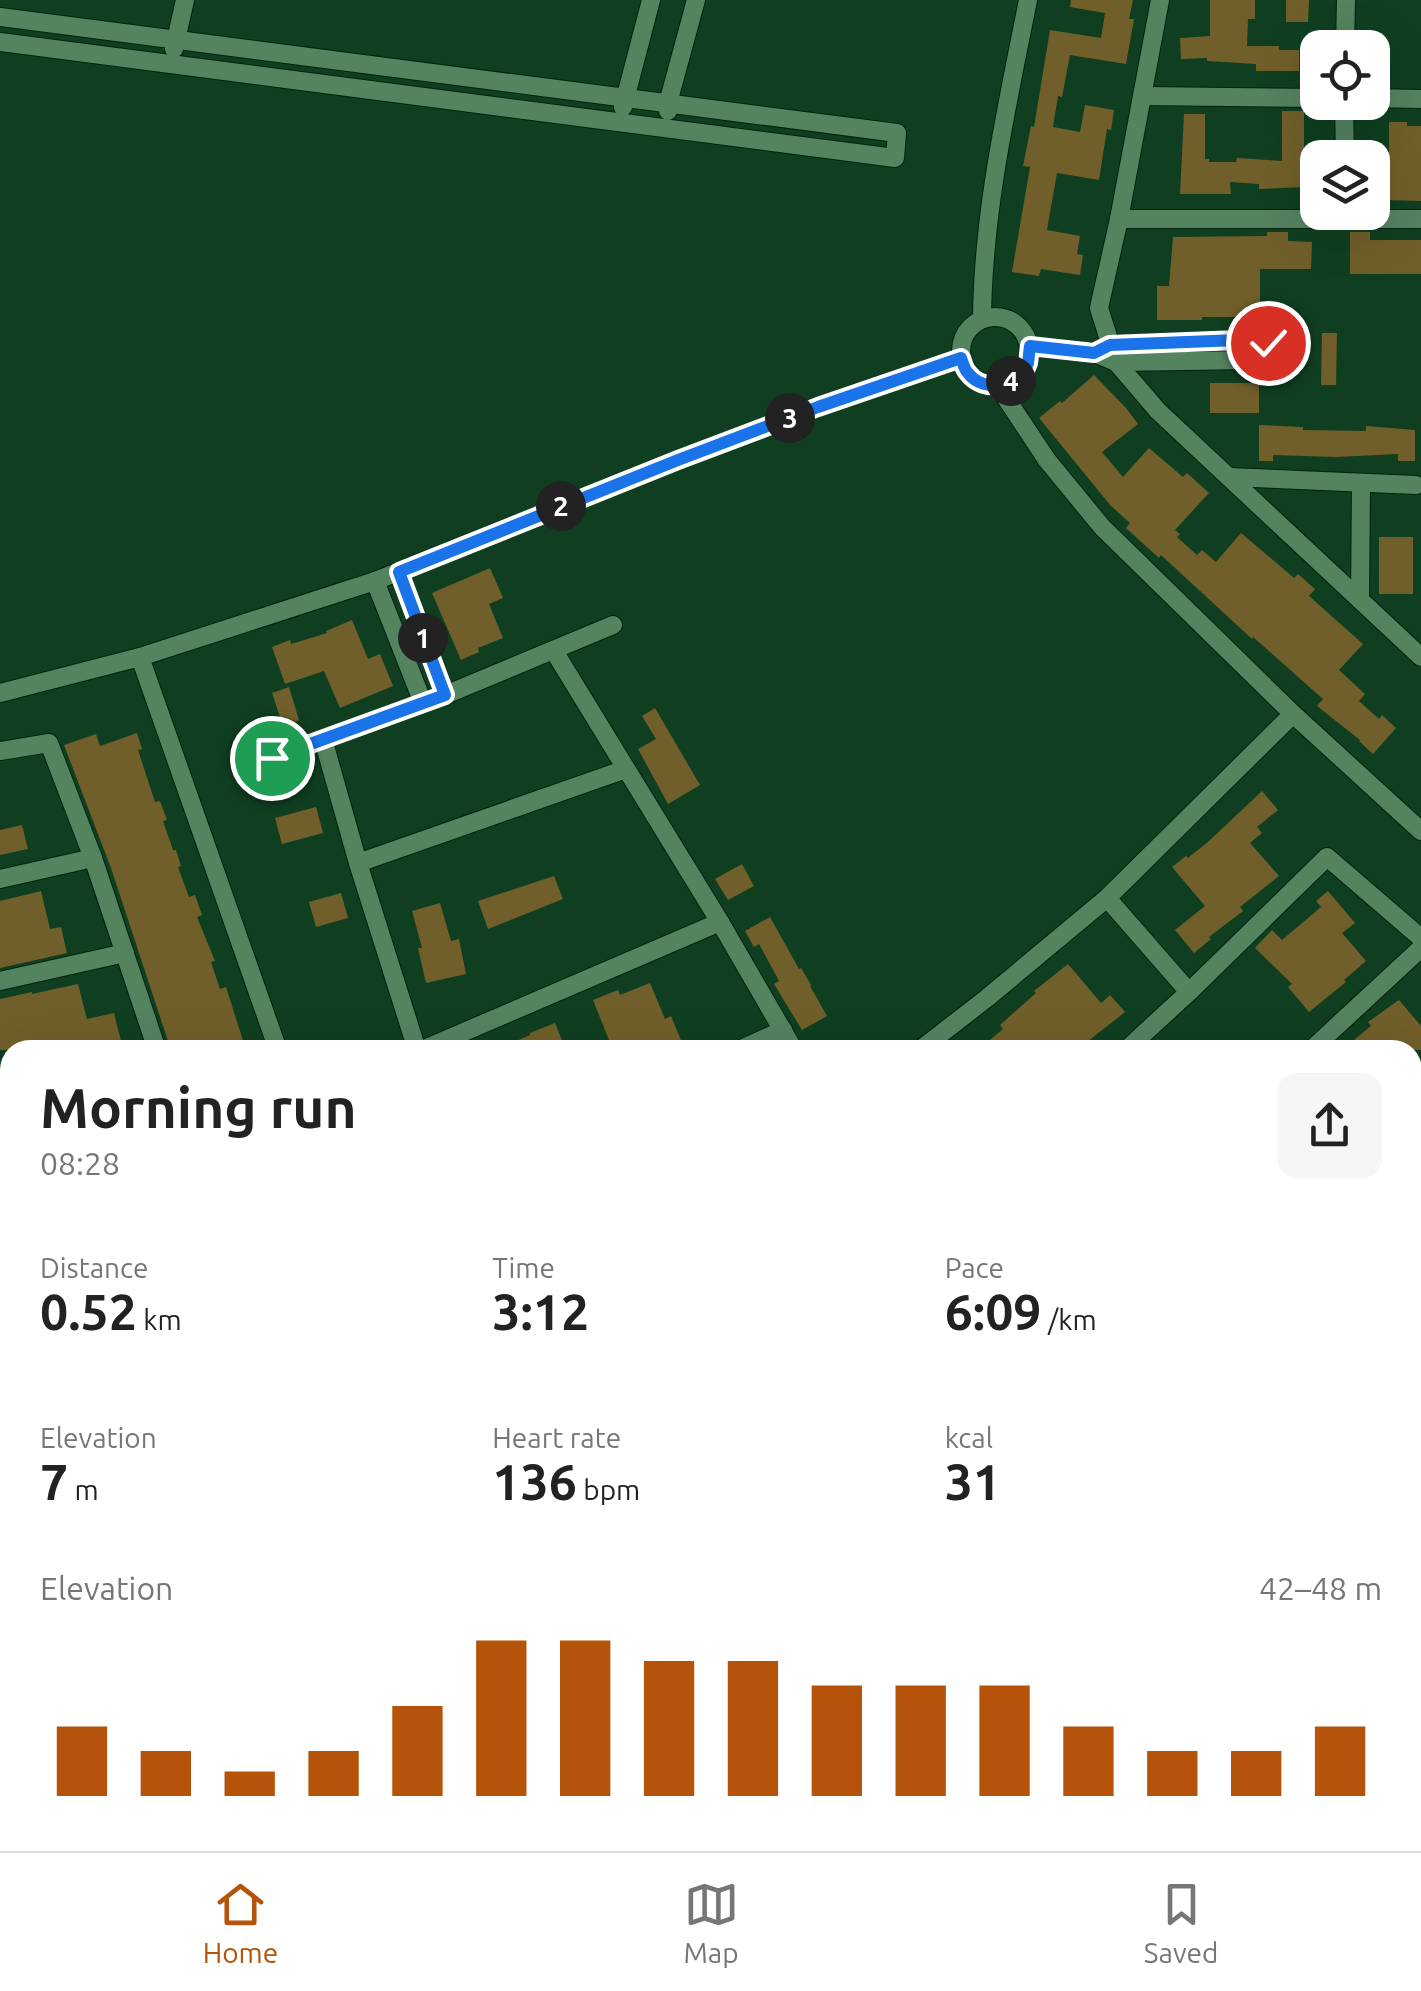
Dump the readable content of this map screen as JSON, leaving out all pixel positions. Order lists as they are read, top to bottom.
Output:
{
  "page": {
    "pins": [
      "4",
      "3",
      "2",
      "1"
    ],
    "heading": ["Morning run", "08:28"],
    "stats": [
      ["Distance", "0.52 km"],
      ["Time", "3:12"],
      ["Pace", "6:09 /km"],
      ["Elevation", "7 m"],
      ["Heart rate", "136 bpm"],
      ["kcal", "31"]
    ],
    "chart": ["Elevation", "42–48 m"],
    "tabs": ["Home", "Map", "Saved"]
  }
}
